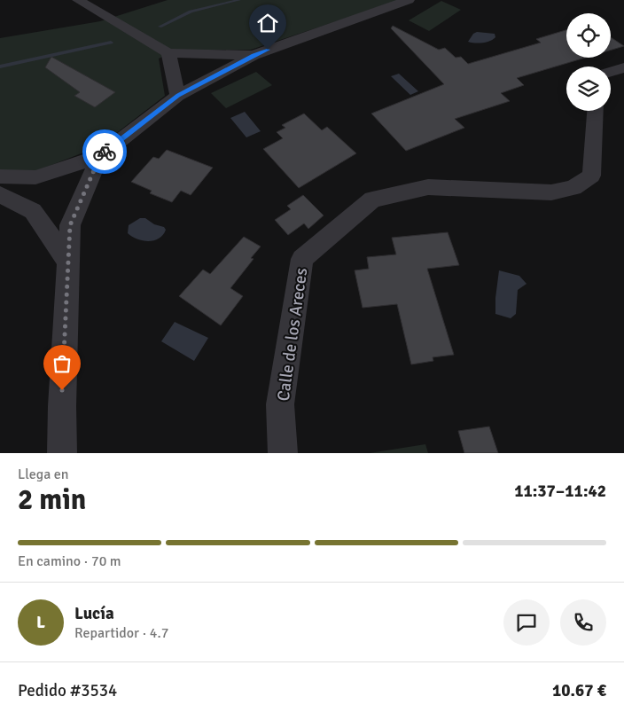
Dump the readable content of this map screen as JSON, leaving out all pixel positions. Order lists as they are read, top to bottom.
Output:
{
  "streets": {
    "street": ["Calle de los Areces"]
  },
  "page": {
    "heading": ["2 min", "Llega en", "11:37–11:42"],
    "panel": [
      "Lucía",
      "Repartidor · 4.7",
      "Pedido #3534",
      "10.67 €"
    ],
    "bar": "En camino · 70 m",
    "round": "L"
  }
}
